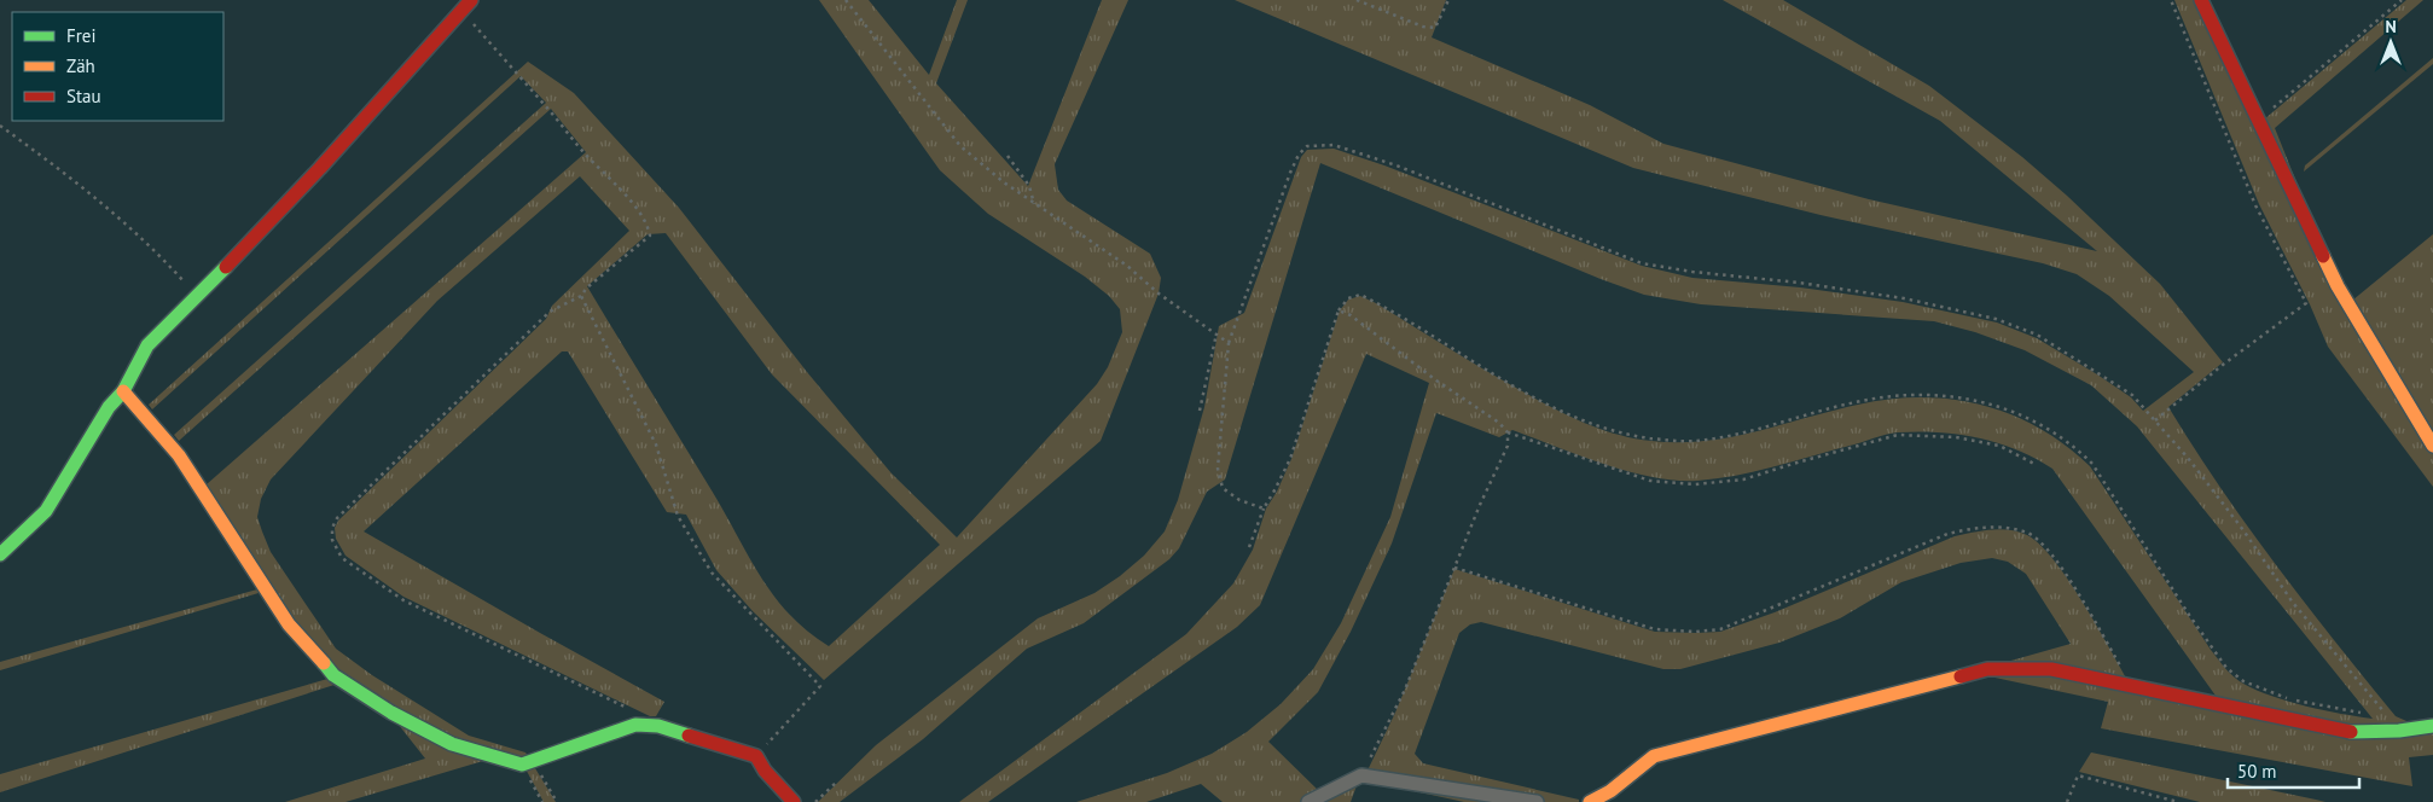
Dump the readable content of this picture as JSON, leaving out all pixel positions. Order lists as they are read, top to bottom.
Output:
{
  "legend": ["Frei", "Zäh", "Stau"],
  "scale_bar": "50 m",
  "north": "top"
}
